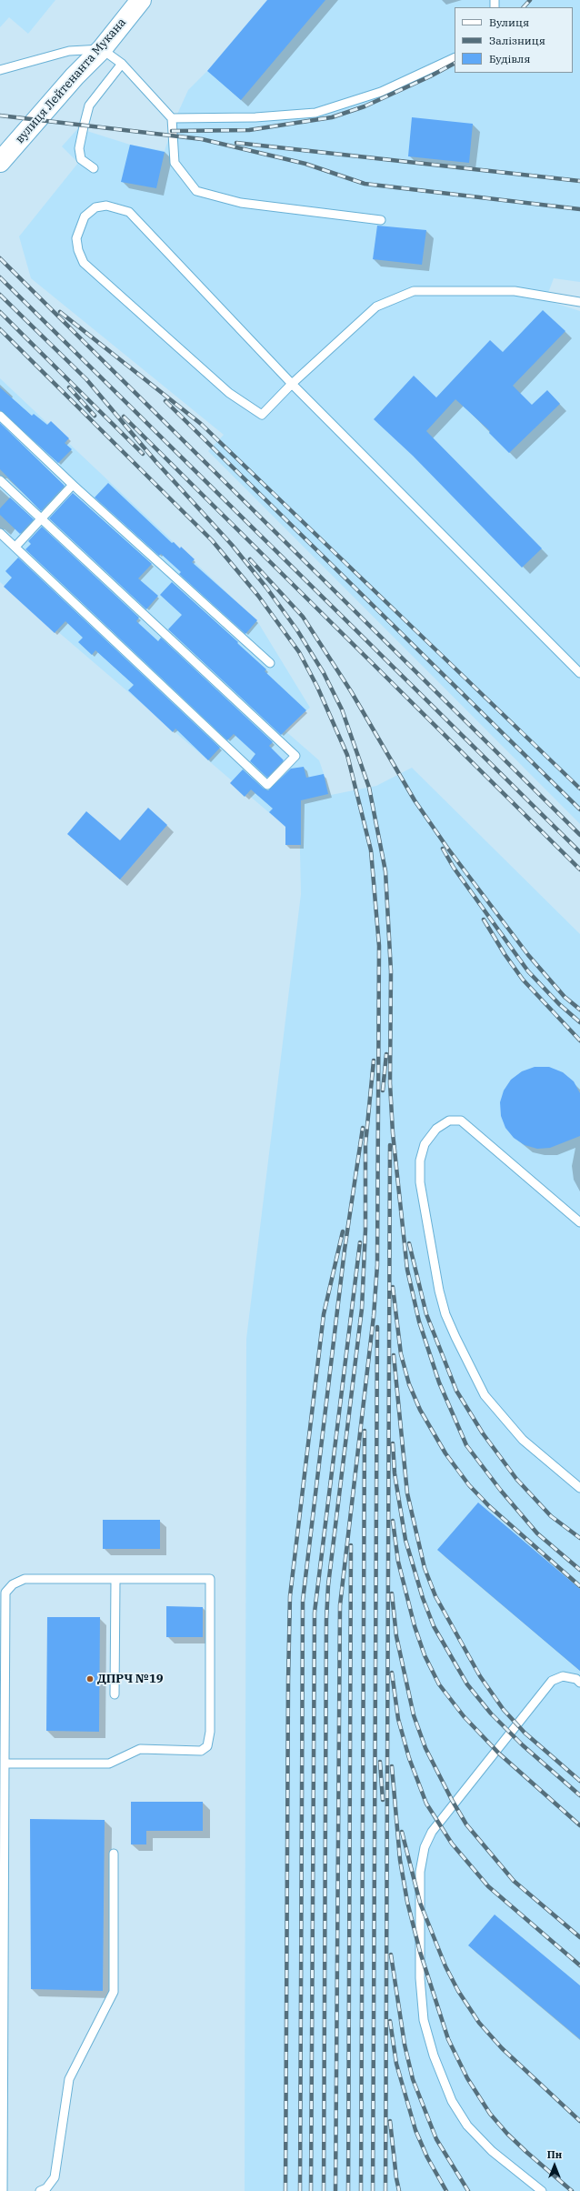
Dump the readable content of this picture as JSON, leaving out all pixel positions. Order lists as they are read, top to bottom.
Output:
{
  "streets": {
    "main road": ["вулиця Лейтенанта Мукана"]
  },
  "places": ["ДПРЧ №19"],
  "legend": ["Вулиця", "Залізниця", "Будівля"],
  "north": "top"
}
